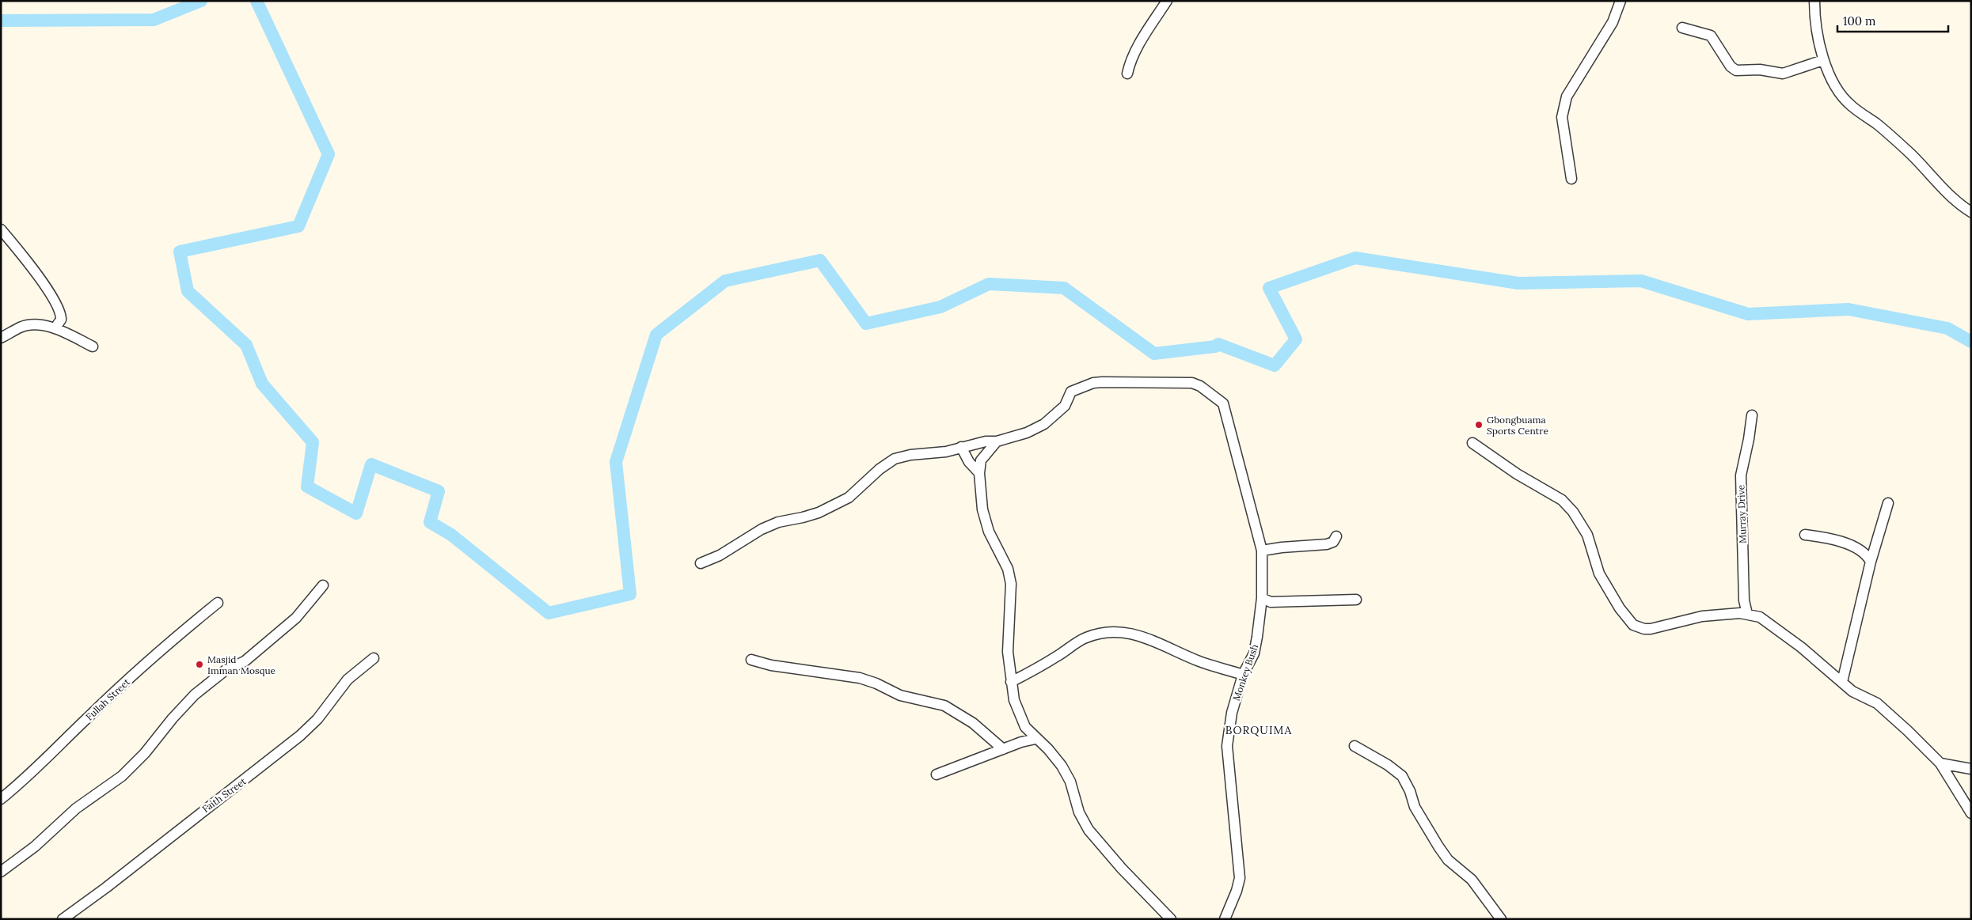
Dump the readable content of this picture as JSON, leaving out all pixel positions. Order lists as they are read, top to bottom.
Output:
{
  "streets": {
    "street": [
      "Murray Drive",
      "Monkey Bush",
      "Fullah Street",
      "Faith Street"
    ]
  },
  "districts": ["BORQUIMA"],
  "places": ["Gbongbuama Sports Centre", "Masjid Imman Mosque"],
  "scale_bar": "100 m"
}
